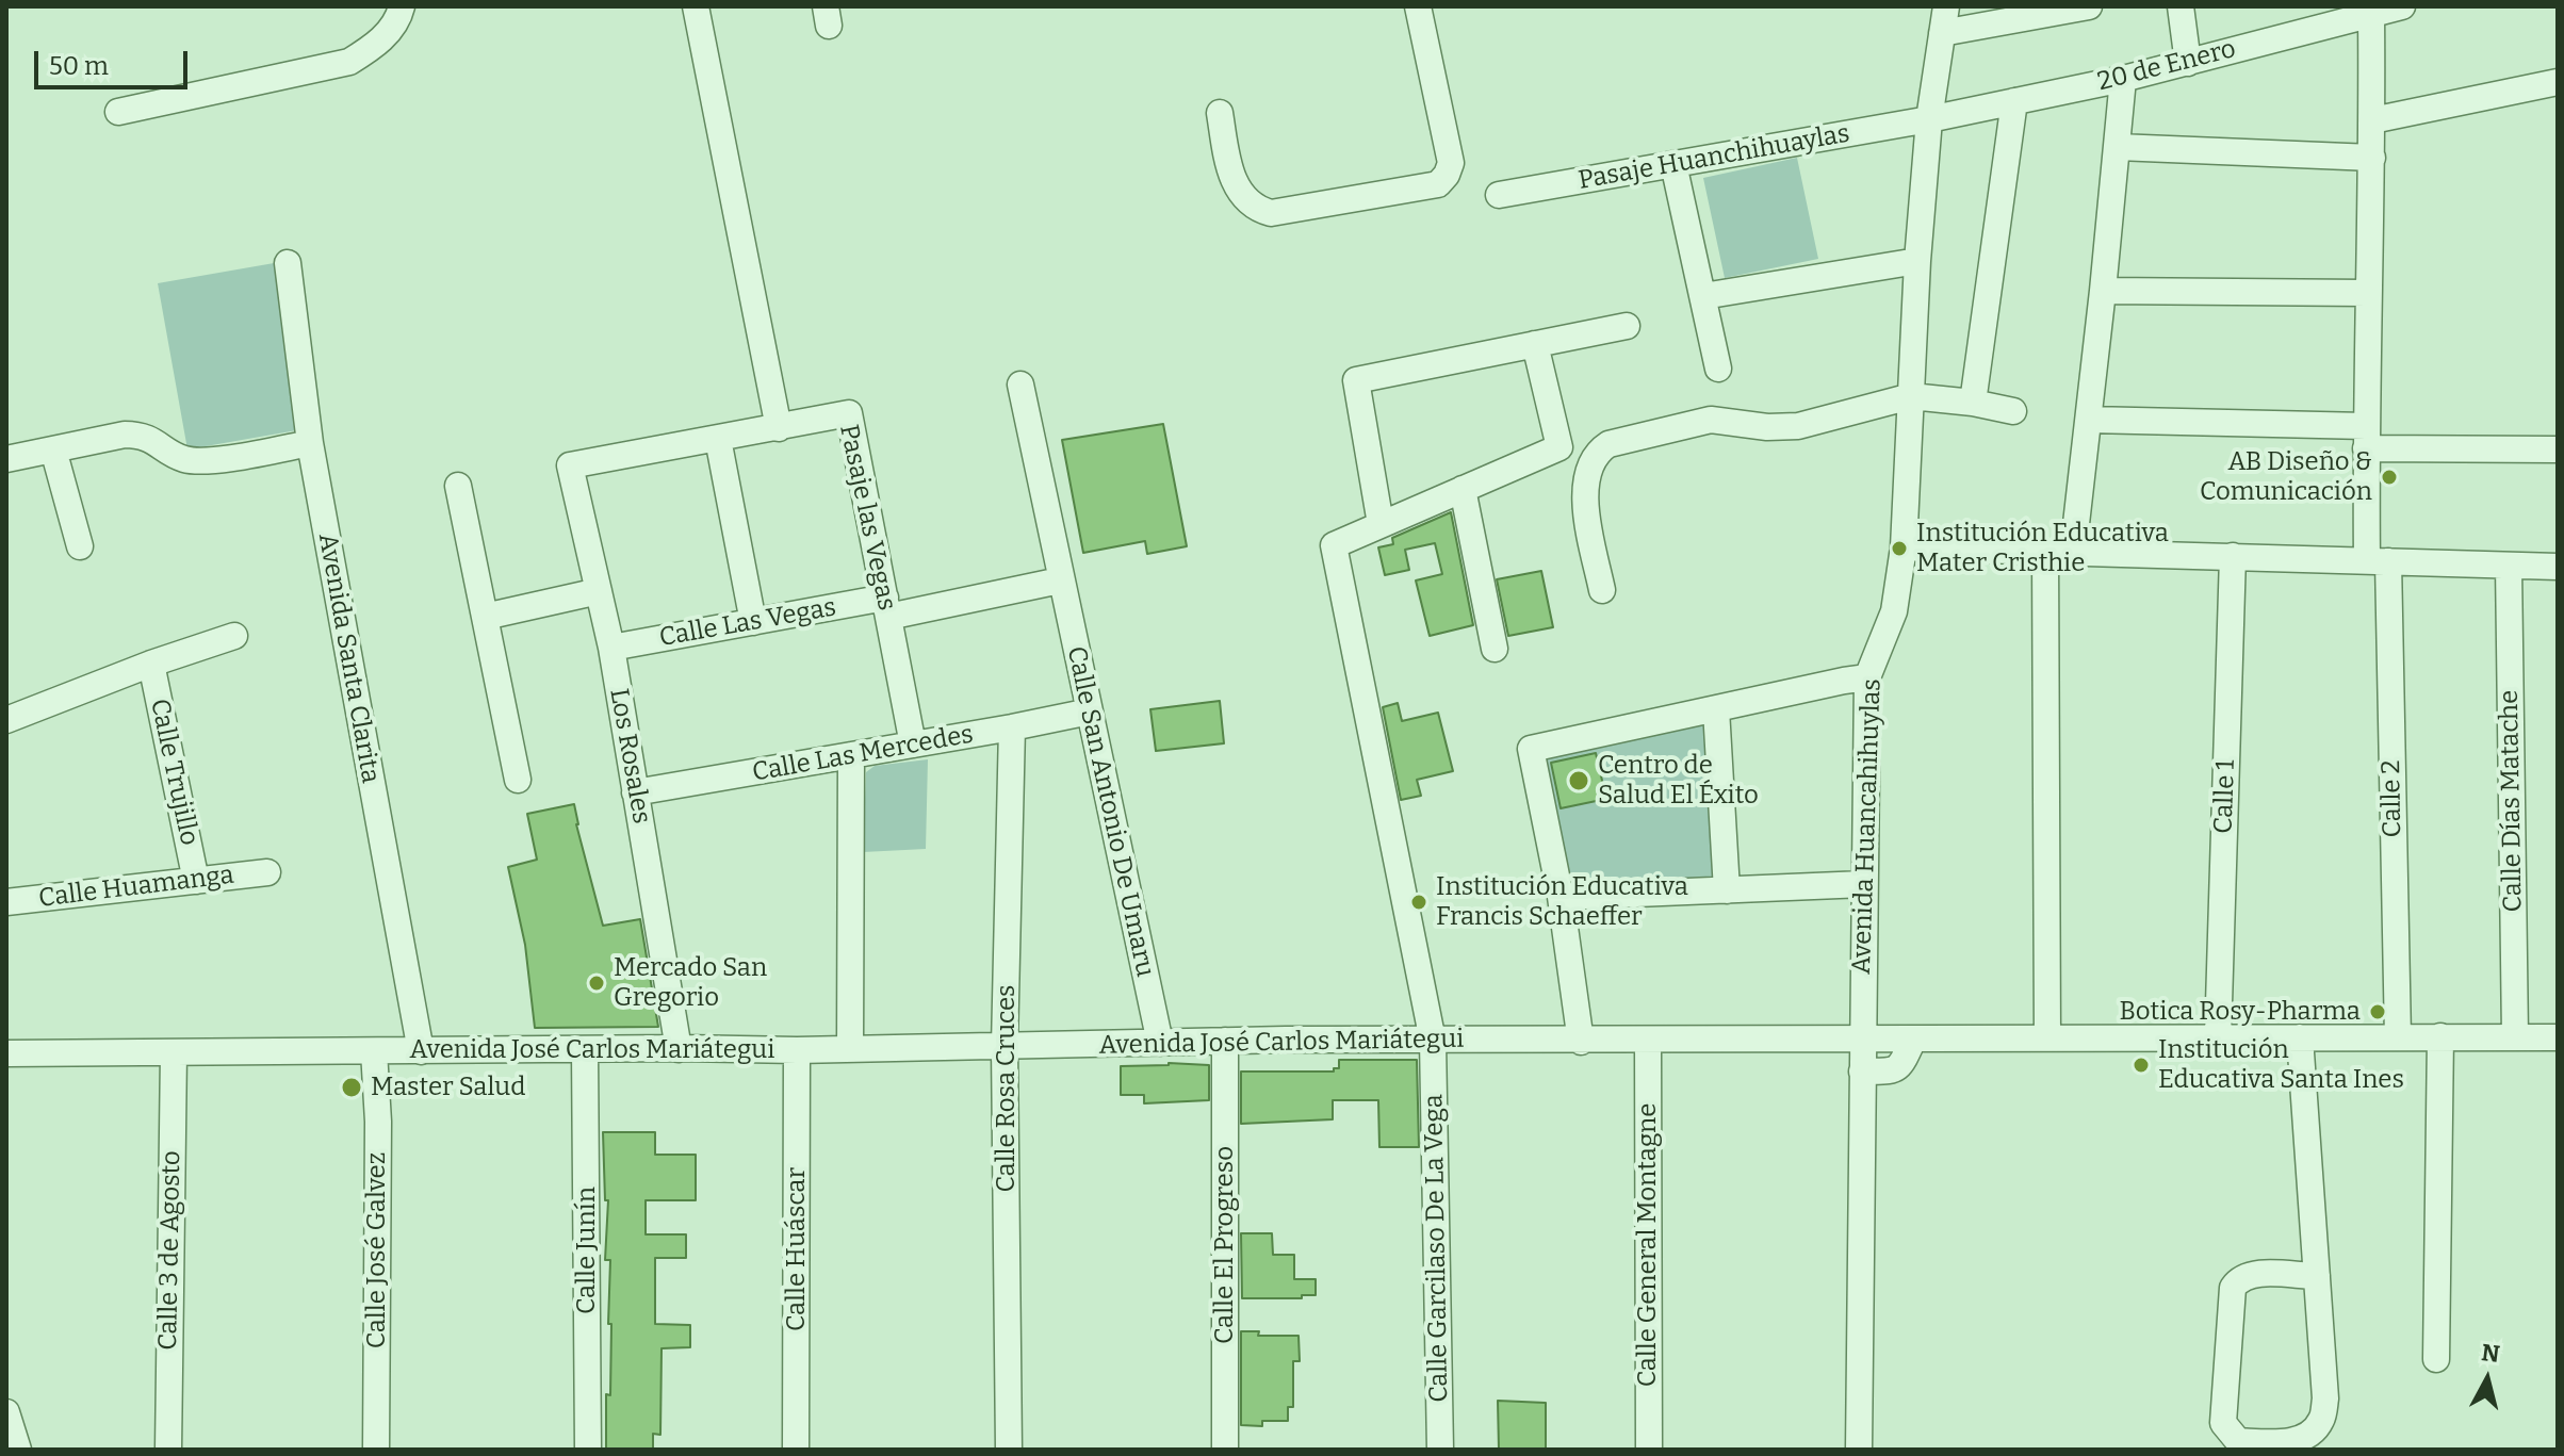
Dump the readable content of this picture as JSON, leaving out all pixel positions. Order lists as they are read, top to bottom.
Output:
{
  "streets": {
    "street": [
      "20 de Enero",
      "Pasaje Huanchihuaylas",
      "Pasaje las Vegas",
      "Calle Las Vegas",
      "Avenida Santa Clarita",
      "Calle Las Mercedes",
      "Los Rosales",
      "Calle Trujillo",
      "Calle 1",
      "Calle 2",
      "Calle Días Matache",
      "Calle San Antonio De Umaru",
      "Avenida Huancahihuylas",
      "Calle Huamanga",
      "Avenida José Carlos Mariátegui",
      "Calle Rosa Cruces",
      "Calle El Progreso",
      "Calle General Montagne",
      "Calle Garcilaso De La Vega",
      "Calle Huáscar",
      "Calle 3 de Agosto",
      "Calle José Galvez",
      "Calle Junín"
    ]
  },
  "crossings": [
    ["20 de Enero", "Pasaje Huanchihuaylas"],
    ["20 de Enero", "Calle 2"],
    ["20 de Enero", "Avenida Huancahihuylas"],
    ["Pasaje Huanchihuaylas", "Avenida Huancahihuylas"],
    ["Pasaje las Vegas", "Calle Las Vegas"],
    ["Pasaje las Vegas", "Calle Las Mercedes"],
    ["Pasaje las Vegas", "Los Rosales"],
    ["Calle Las Vegas", "Los Rosales"],
    ["Calle Las Vegas", "Calle San Antonio De Umaru"],
    ["Avenida Santa Clarita", "Avenida José Carlos Mariátegui"],
    ["Calle Las Mercedes", "Los Rosales"],
    ["Calle Las Mercedes", "Calle San Antonio De Umaru"],
    ["Calle Las Mercedes", "Calle Rosa Cruces"],
    ["Los Rosales", "Avenida José Carlos Mariátegui"],
    ["Calle Trujillo", "Calle Huamanga"],
    ["Calle 1", "Avenida José Carlos Mariátegui"],
    ["Calle 2", "Avenida José Carlos Mariátegui"],
    ["Calle Días Matache", "Avenida José Carlos Mariátegui"],
    ["Calle San Antonio De Umaru", "Avenida José Carlos Mariátegui"],
    ["Avenida Huancahihuylas", "Avenida José Carlos Mariátegui"],
    ["Avenida José Carlos Mariátegui", "Calle Rosa Cruces"],
    ["Avenida José Carlos Mariátegui", "Calle El Progreso"],
    ["Avenida José Carlos Mariátegui", "Calle General Montagne"],
    ["Avenida José Carlos Mariátegui", "Calle Garcilaso De La Vega"],
    ["Avenida José Carlos Mariátegui", "Calle Huáscar"],
    ["Avenida José Carlos Mariátegui", "Calle 3 de Agosto"],
    ["Avenida José Carlos Mariátegui", "Calle José Galvez"],
    ["Avenida José Carlos Mariátegui", "Calle Junín"]
  ],
  "places": [
    "AB Diseño & Comunicación",
    "Institución Educativa Mater Cristhie",
    "Centro de Salud El Éxito",
    "Institución Educativa Francis Schaeffer",
    "Mercado San Gregorio",
    "Botica Rosy-Pharma",
    "Institución Educativa Santa Ines",
    "Master Salud"
  ],
  "scale_bar": "50 m",
  "north": "top"
}
